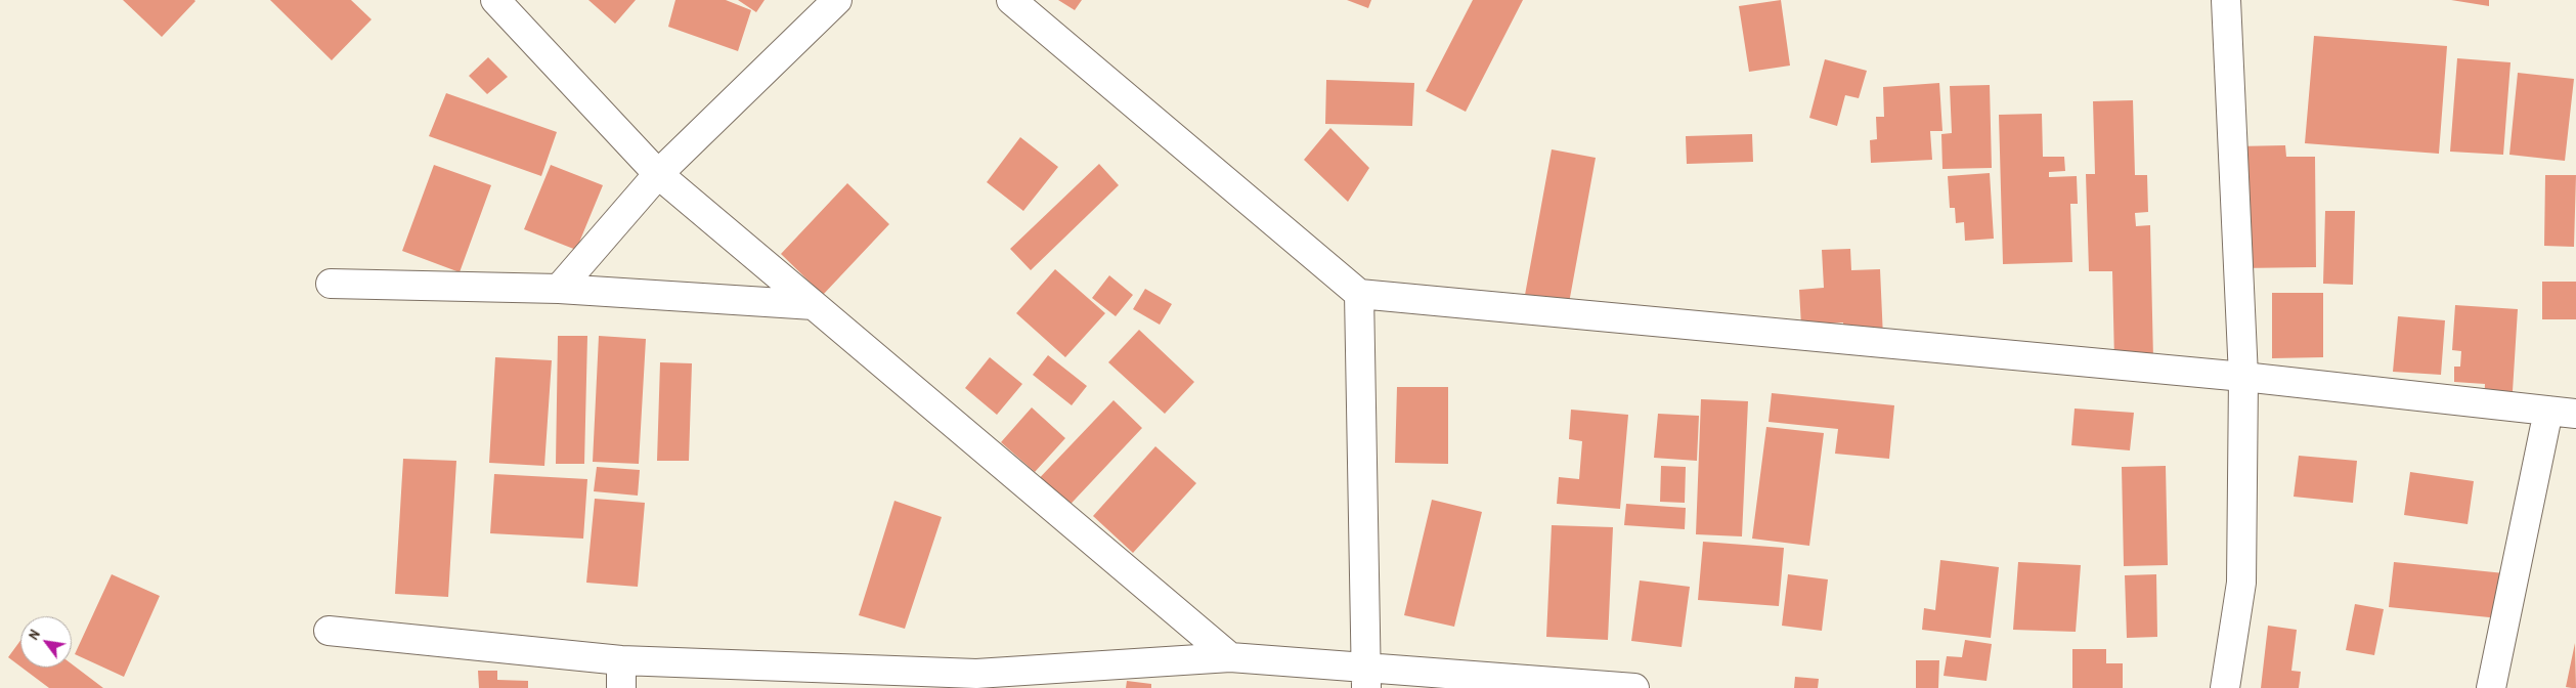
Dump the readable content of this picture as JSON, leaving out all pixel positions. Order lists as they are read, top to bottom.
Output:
{
  "north": "top left"
}
